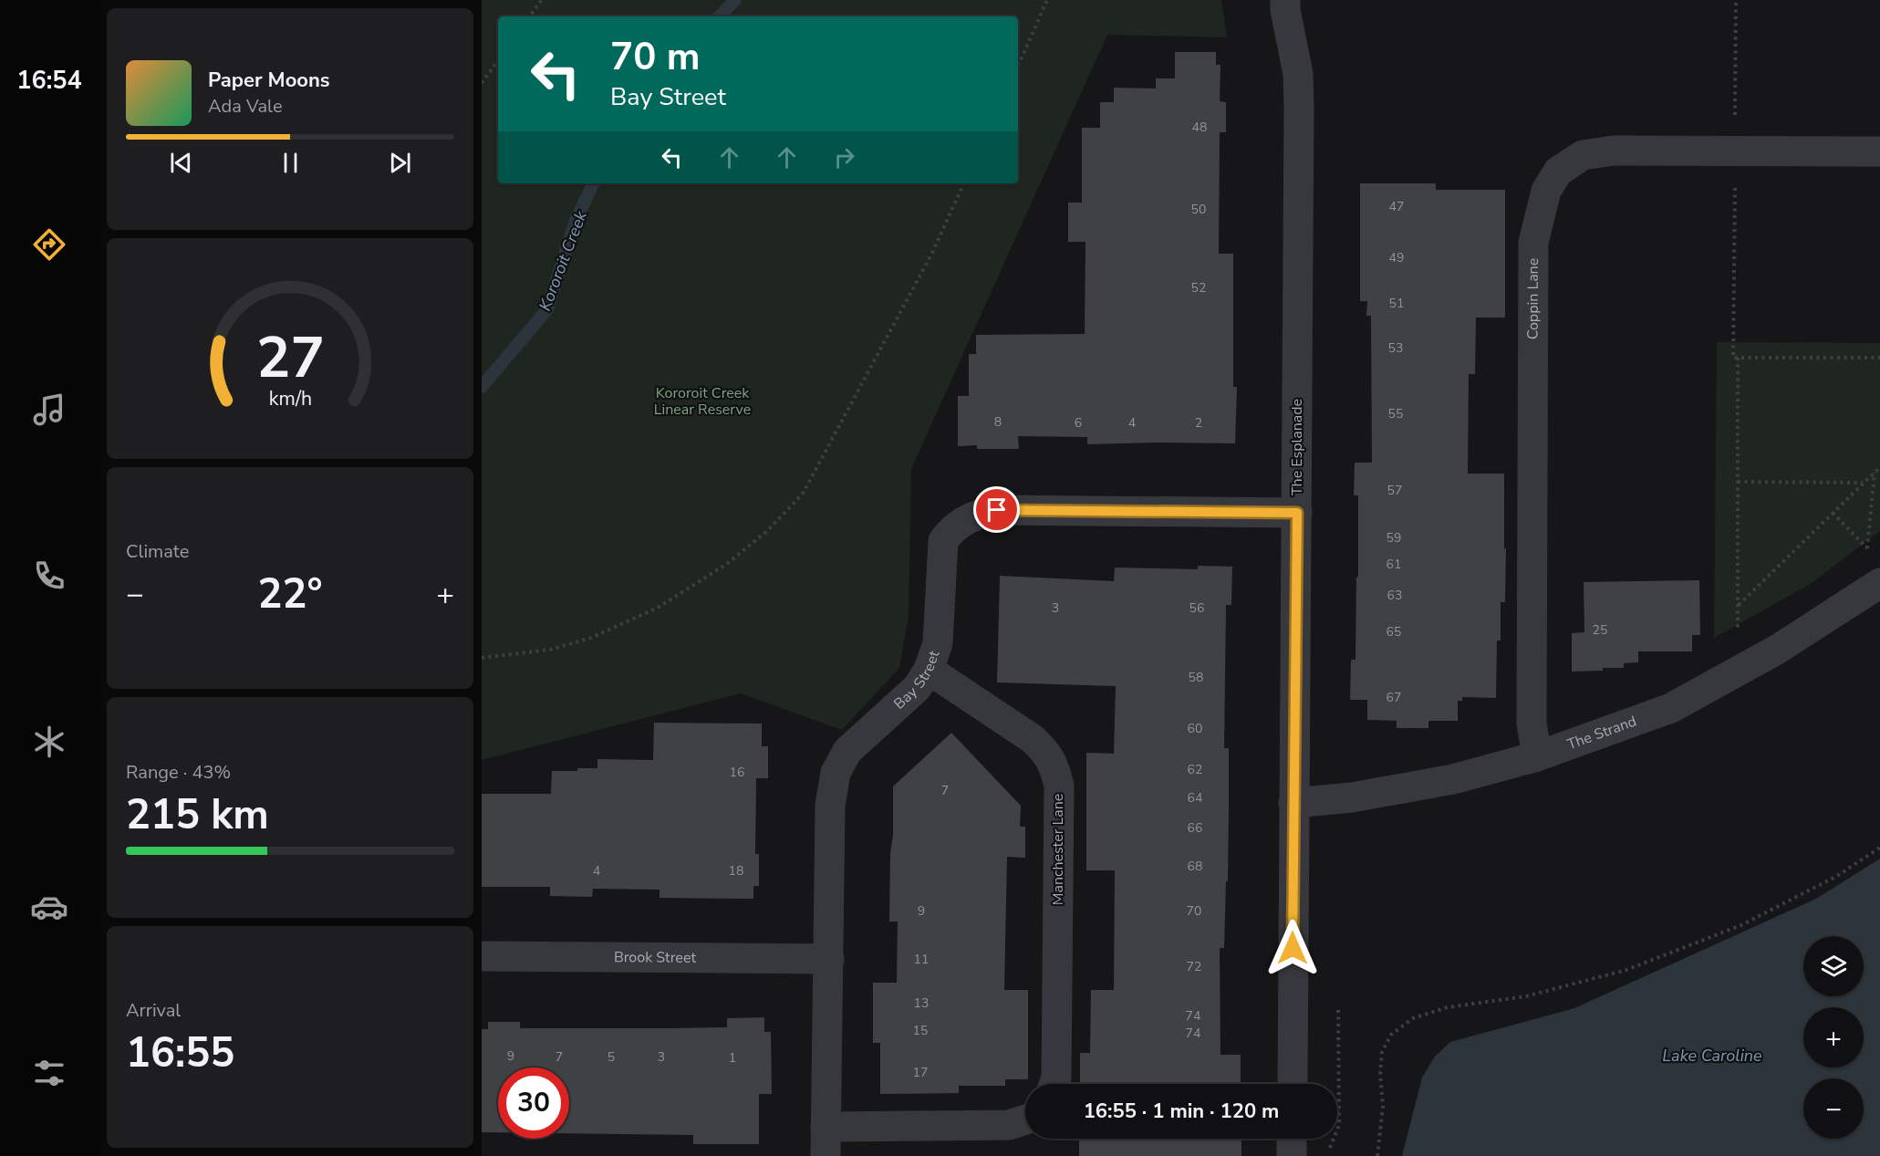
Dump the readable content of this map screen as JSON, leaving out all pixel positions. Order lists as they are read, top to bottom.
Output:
{
  "streets": {
    "street": [
      "Coppin Lane",
      "The Esplanade",
      "Bay Street",
      "The Strand",
      "Manchester Lane",
      "Brook Street"
    ]
  },
  "crossings": [
    ["Coppin Lane", "The Strand"],
    ["The Esplanade", "Bay Street"],
    ["The Esplanade", "The Strand"],
    ["Bay Street", "Manchester Lane"],
    ["Bay Street", "Brook Street"]
  ],
  "water": ["Kororoit Creek", "Lake Caroline"],
  "parks": ["Kororoit Creek Linear Reserve"],
  "house_numbers": [
    "48",
    "47",
    "50",
    "49",
    "52",
    "51",
    "53",
    "55",
    "8",
    "6",
    "4",
    "2",
    "57",
    "59",
    "61",
    "63",
    "3",
    "56",
    "25",
    "65",
    "58",
    "67",
    "60",
    "62",
    "16",
    "7",
    "64",
    "66",
    "68",
    "4",
    "18",
    "9",
    "70",
    "11",
    "72",
    "13",
    "74",
    "15",
    "74",
    "9",
    "7",
    "5",
    "3",
    "1",
    "17"
  ],
  "page": {
    "tabs": "16:54",
    "turn": ["70 m", "Bay Street"],
    "song": ["Paper Moons", "Ada Vale"],
    "tile": [
      "Climate",
      ["Range · 43%", "215 km"],
      ["Arrival", "16:55"]
    ],
    "heat": ["−", "22°", "+"],
    "map_buttons": ["+", "−"],
    "limit": "30",
    "trip": "16:55 · 1 min · 120 m",
    "gauge": ["27", "km/h"]
  }
}
